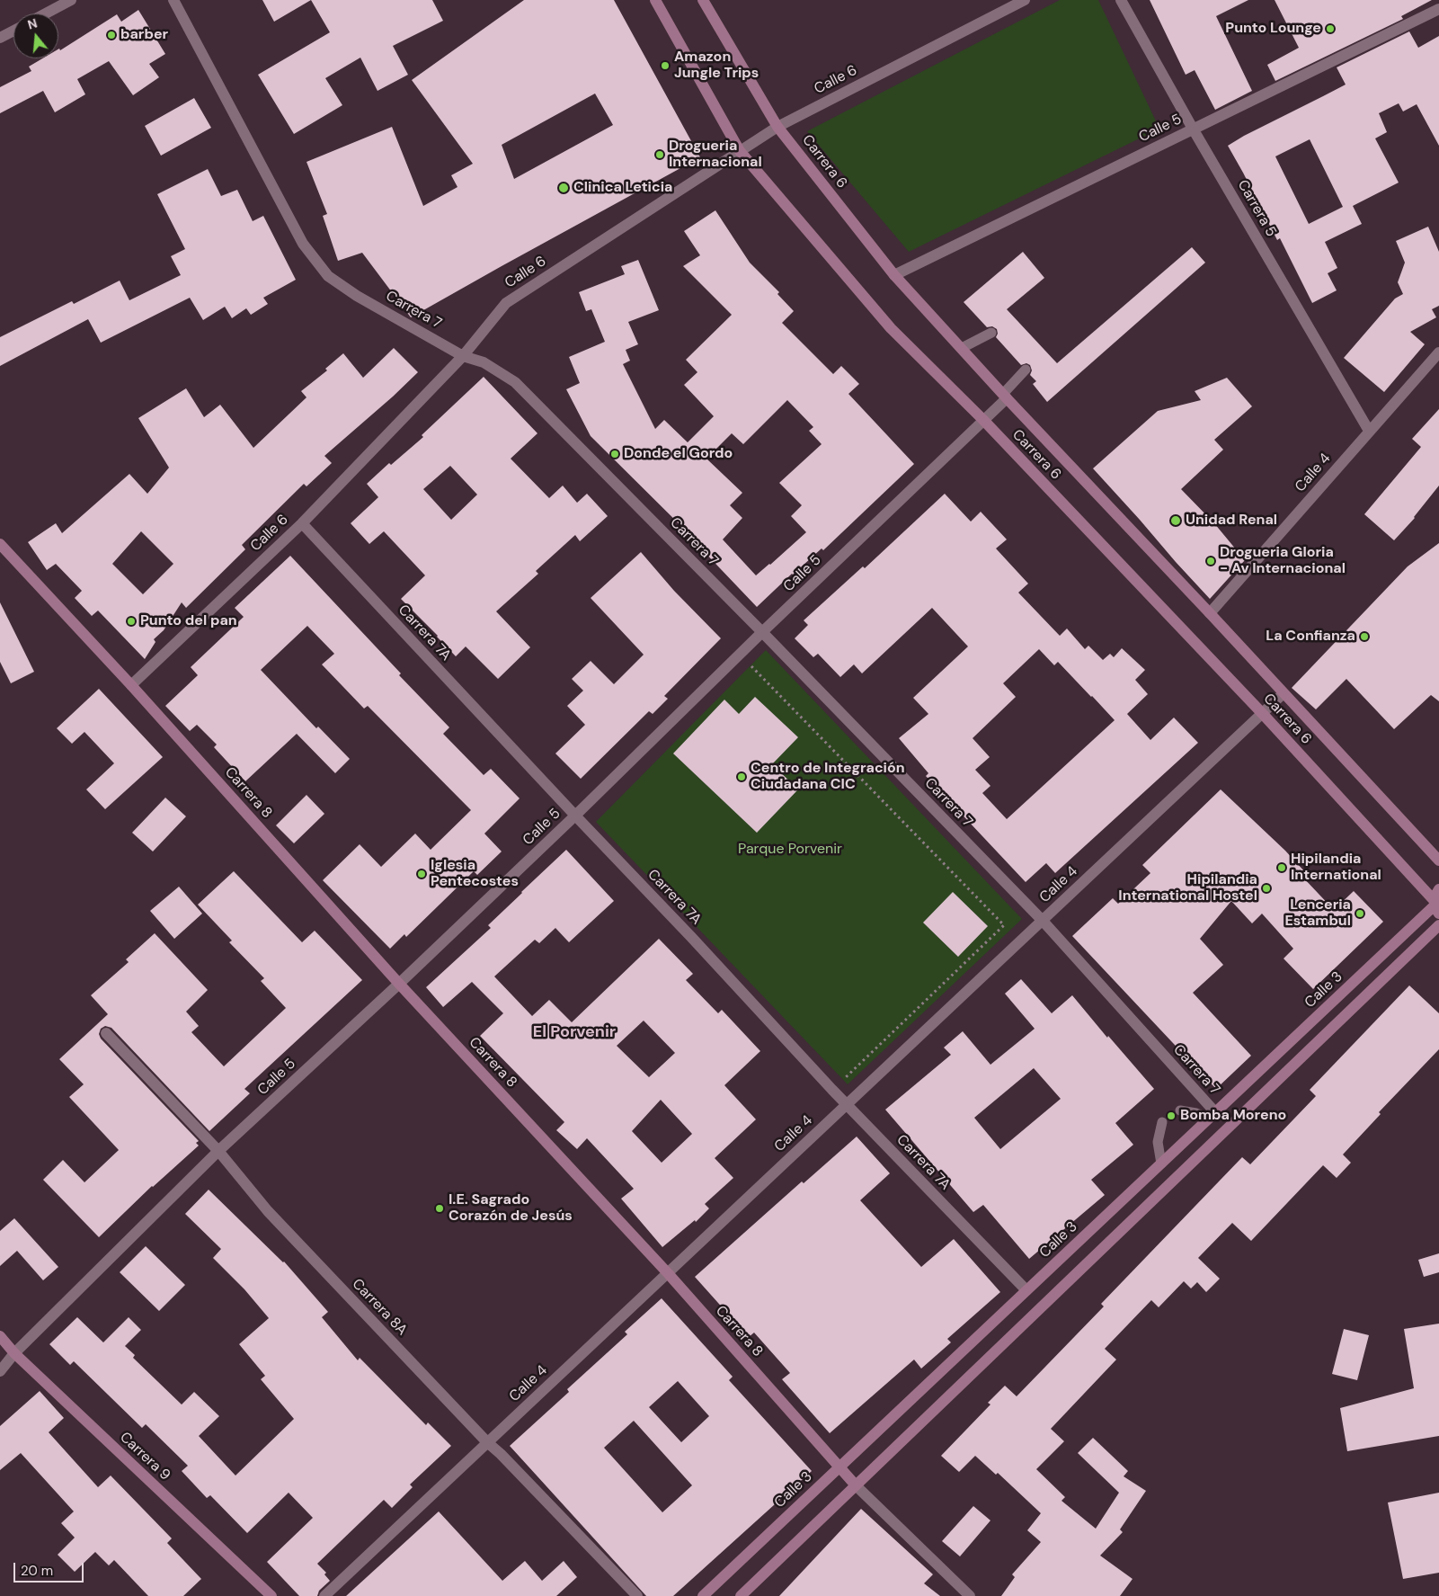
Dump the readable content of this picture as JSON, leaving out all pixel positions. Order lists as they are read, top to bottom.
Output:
{
  "streets": {
    "street": [
      "Calle 6",
      "Calle 5",
      "Carrera 6",
      "Carrera 5",
      "Carrera 7",
      "Calle 4",
      "Carrera 7A",
      "Carrera 8",
      "Calle 3",
      "Carrera 8A",
      "Carrera 9"
    ]
  },
  "crossings": [
    ["Calle 6", "Carrera 6"],
    ["Calle 6", "Carrera 7"],
    ["Calle 6", "Carrera 7A"],
    ["Calle 6", "Carrera 8"],
    ["Calle 5", "Carrera 6"],
    ["Calle 5", "Carrera 5"],
    ["Calle 5", "Carrera 7"],
    ["Calle 5", "Carrera 7A"],
    ["Calle 5", "Carrera 8"],
    ["Calle 5", "Carrera 8A"],
    ["Calle 5", "Carrera 9"],
    ["Carrera 6", "Calle 4"],
    ["Carrera 6", "Calle 3"],
    ["Carrera 5", "Calle 4"],
    ["Carrera 7", "Calle 4"],
    ["Carrera 7", "Calle 3"],
    ["Calle 4", "Carrera 7A"],
    ["Calle 4", "Carrera 8"],
    ["Calle 4", "Carrera 8A"],
    ["Carrera 7A", "Calle 3"],
    ["Carrera 8", "Calle 3"]
  ],
  "districts": ["El Porvenir"],
  "parks": ["Parque Porvenir"],
  "places": [
    "Punto Lounge",
    "barber",
    "Amazon Jungle Trips",
    "Drogueria Internacional",
    "Clinica Leticia",
    "Donde el Gordo",
    "Unidad Renal",
    "Drogueria Gloria - Av Internacional",
    "Punto del pan",
    "La Confianza",
    "Centro de Integración Ciudadana CIC",
    "Hipilandia International",
    "Iglesia Pentecostes",
    "Hipilandia International Hostel",
    "Lenceria Estambul",
    "Bomba Moreno",
    "I.E. Sagrado Corazón de Jesús"
  ],
  "scale_bar": "20 m",
  "north": "top"
}
